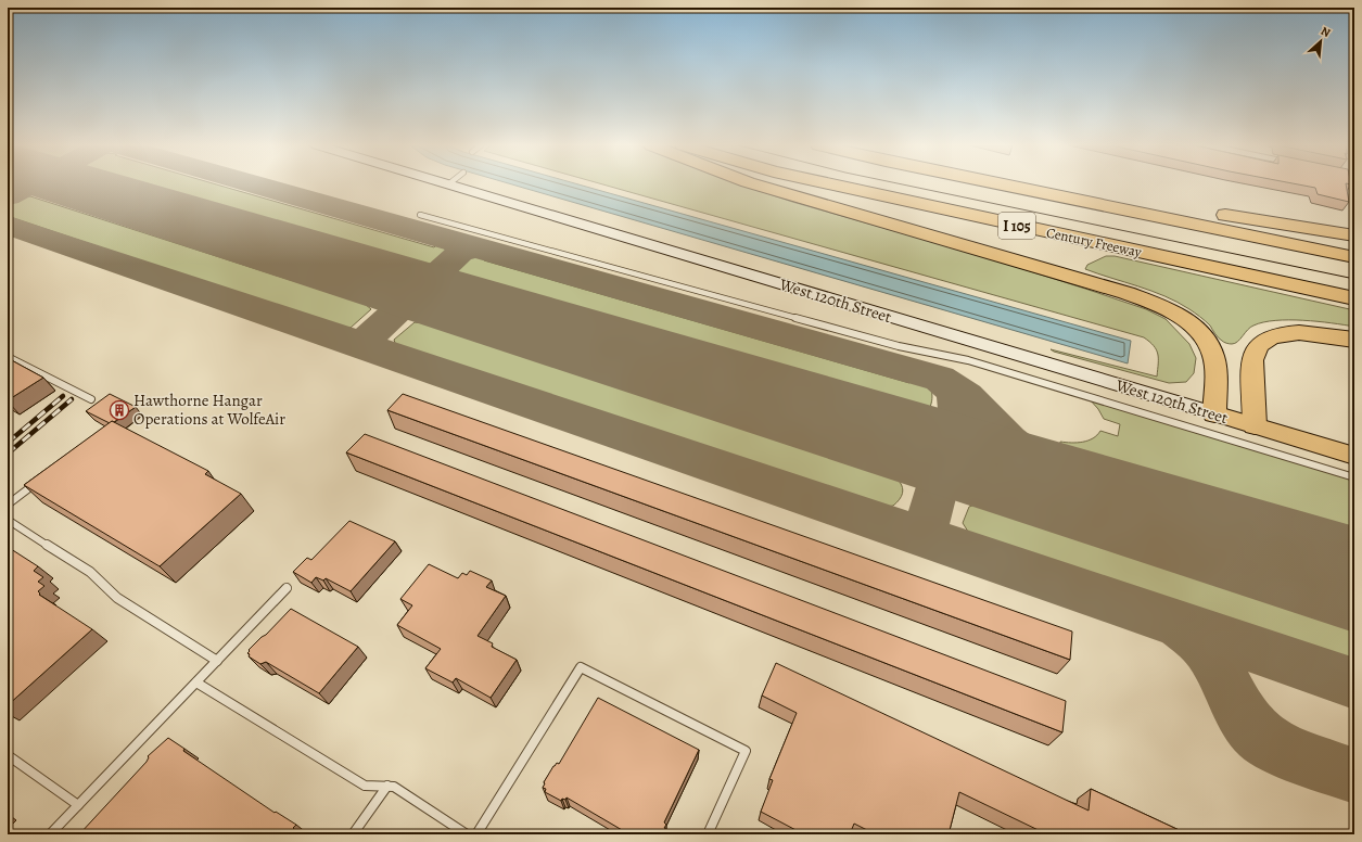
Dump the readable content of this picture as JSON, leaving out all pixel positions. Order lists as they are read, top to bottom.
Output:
{
  "streets": {
    "highway": ["I 105", "Century Freeway"],
    "main road": ["West 120th Street"]
  },
  "places": {
    "building": ["Hawthorne Hangar Operations at WolfeAir"]
  },
  "north": "top right"
}
